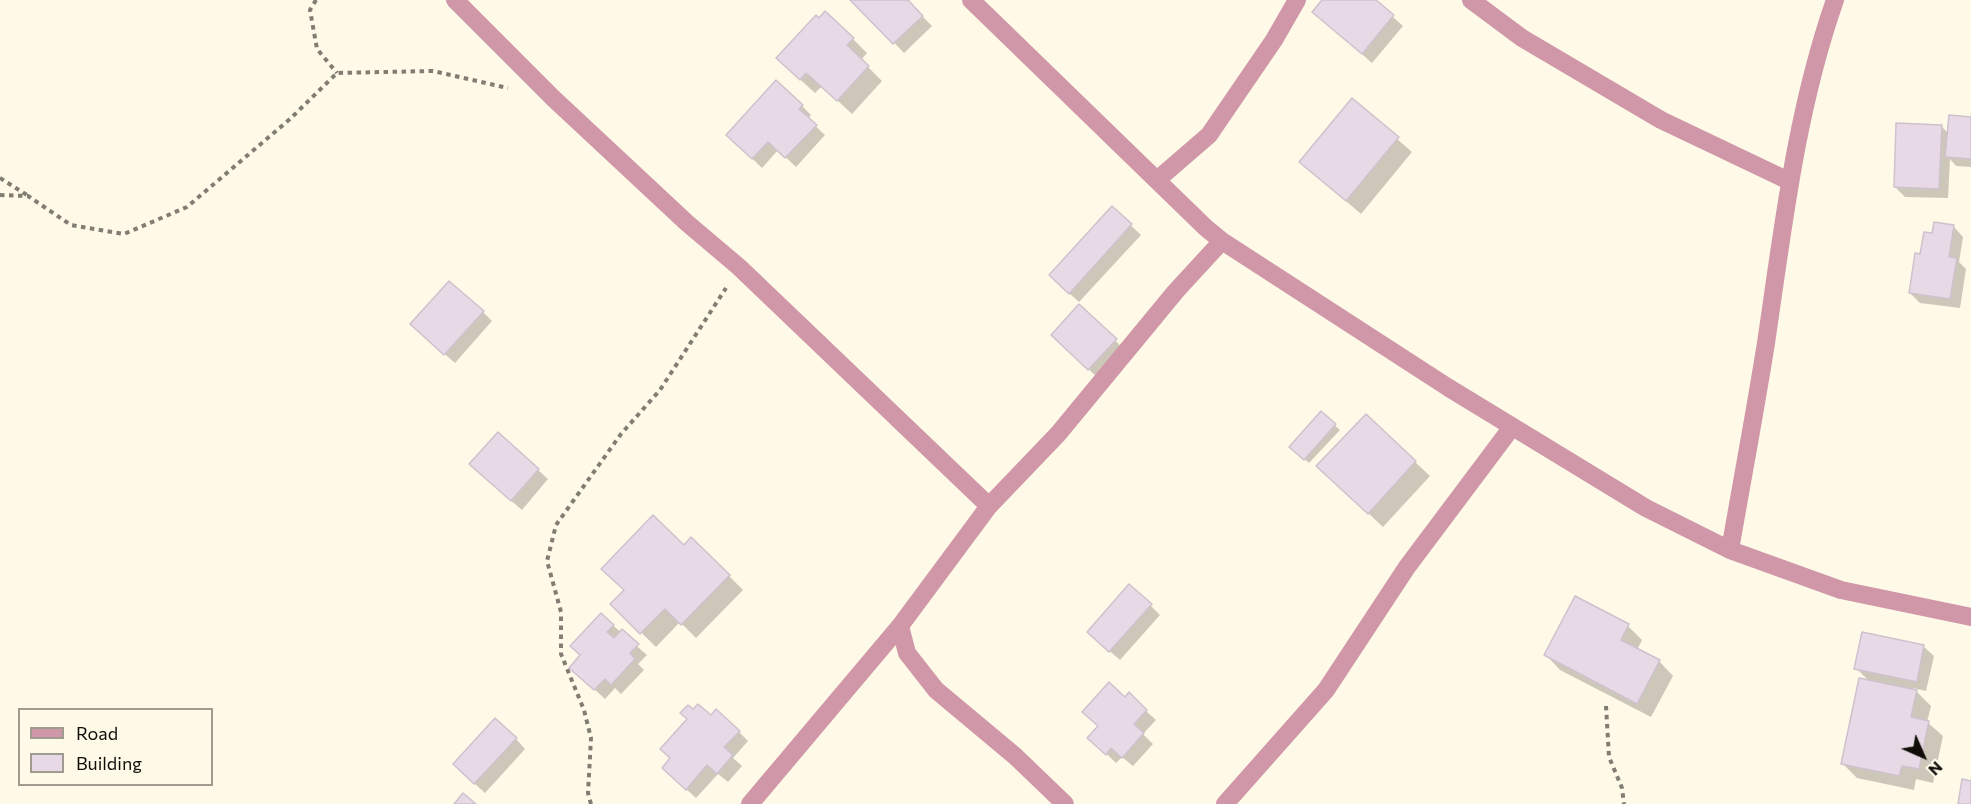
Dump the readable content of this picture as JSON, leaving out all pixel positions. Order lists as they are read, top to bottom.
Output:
{
  "legend": ["Road", "Building"],
  "north": "bottom right"
}
